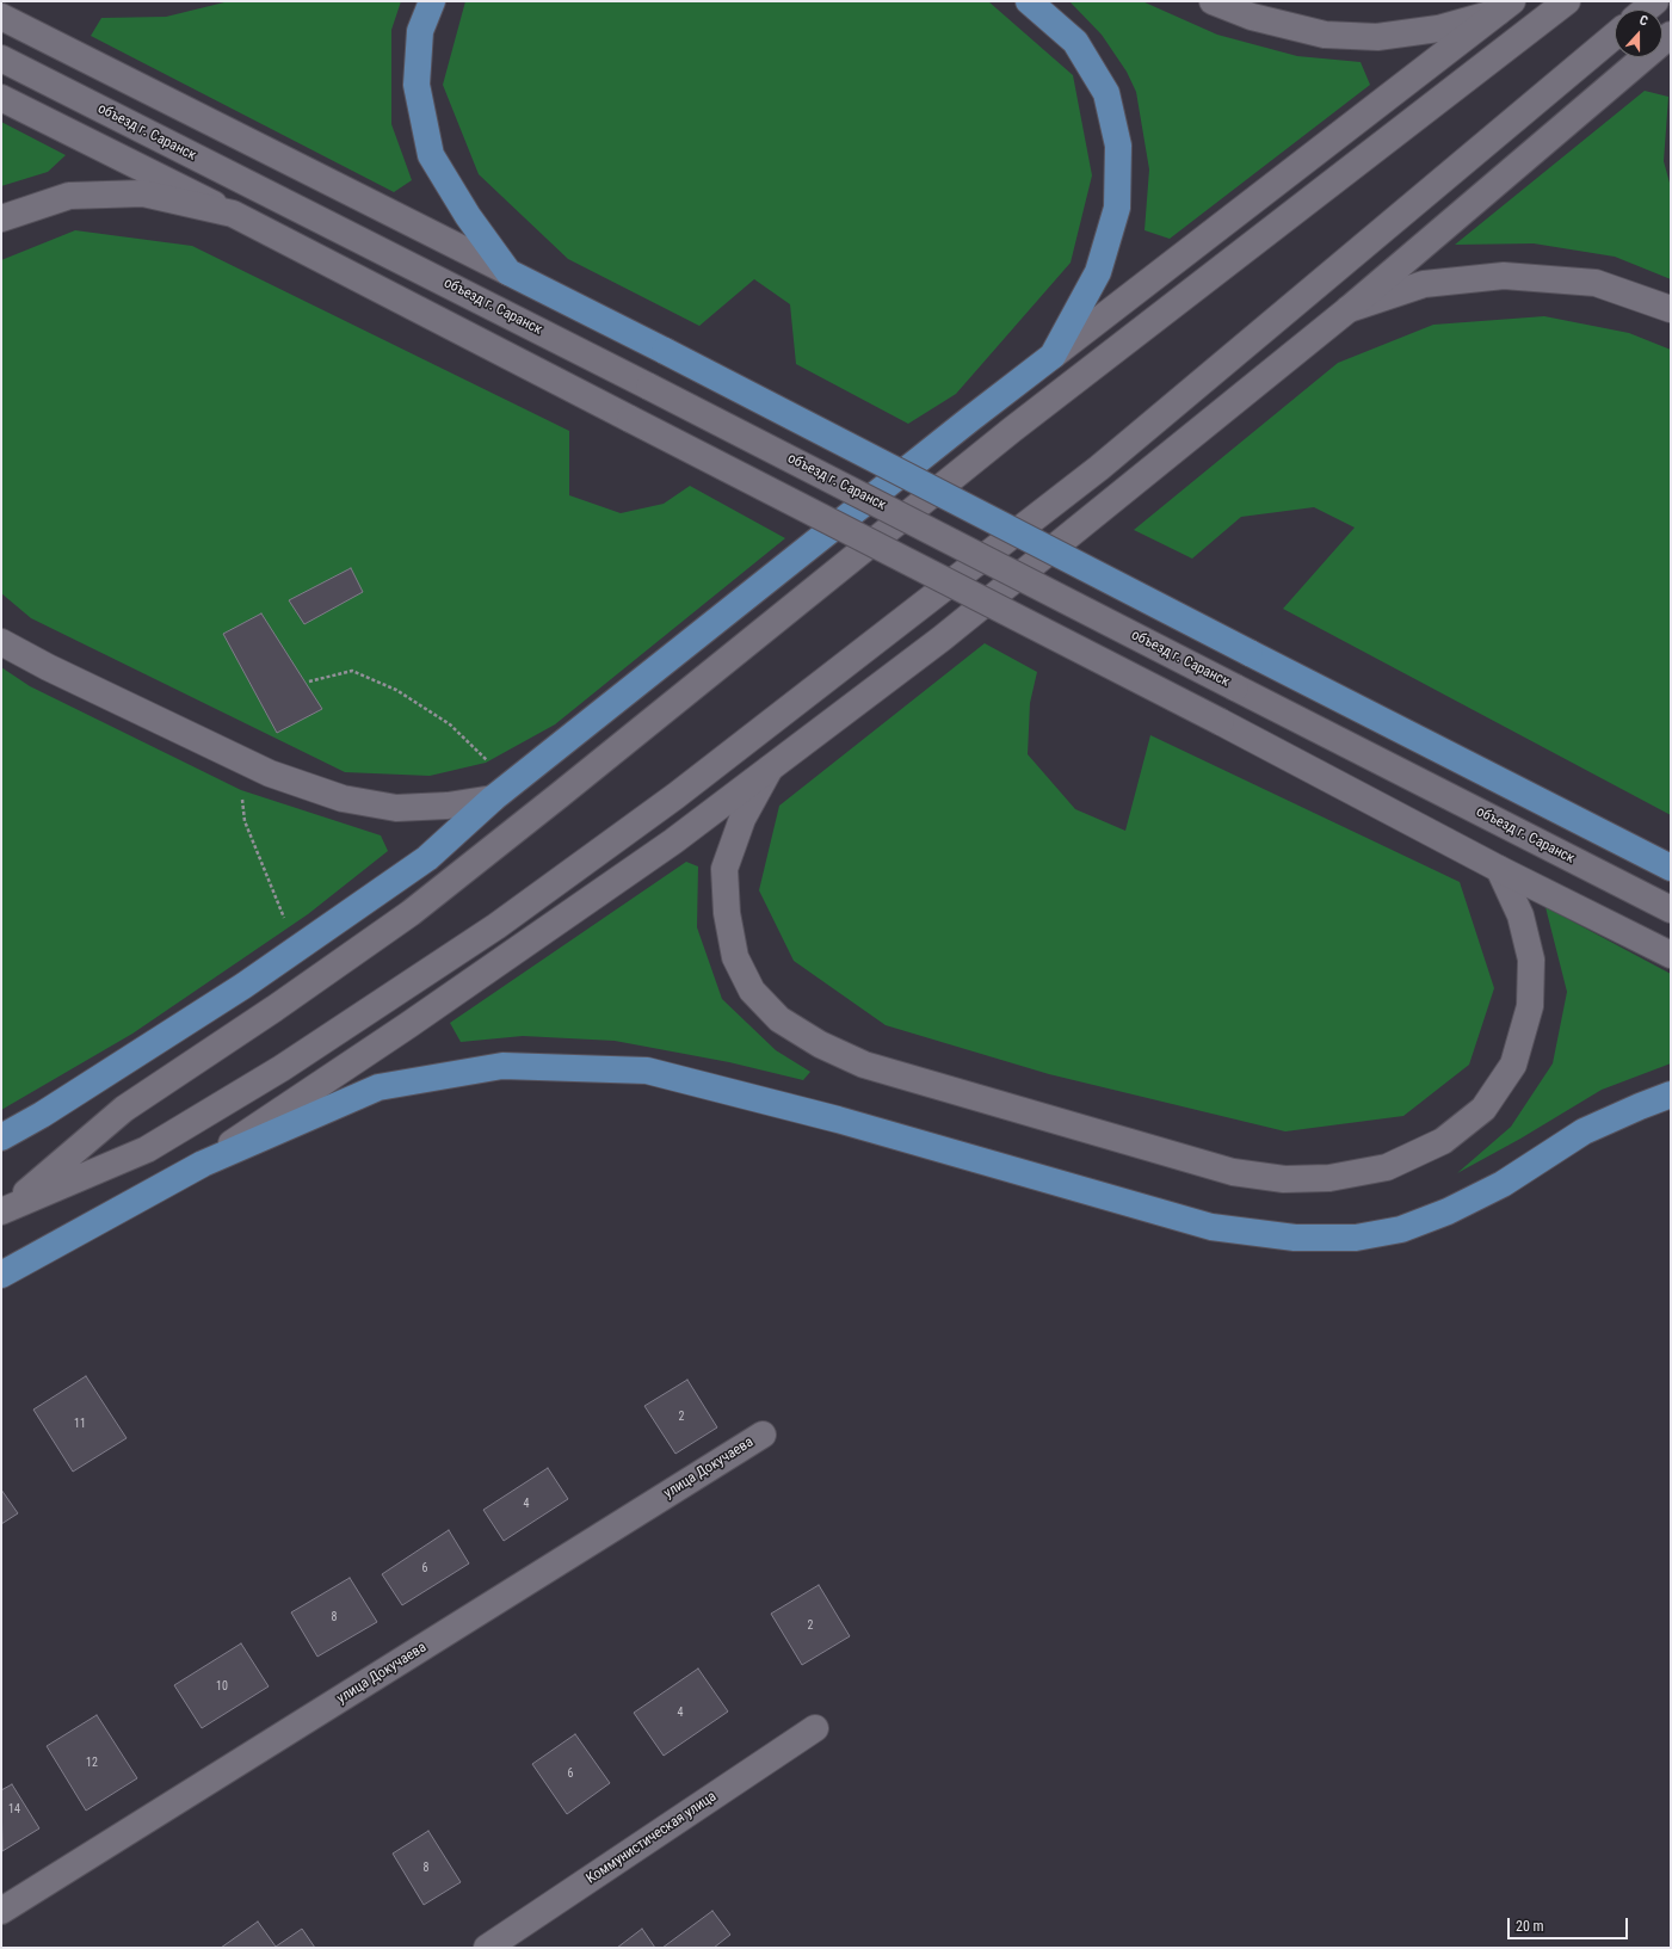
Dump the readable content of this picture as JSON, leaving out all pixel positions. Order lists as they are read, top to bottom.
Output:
{
  "streets": {
    "main road": ["объезд г. Саранск", "улица Докучаева", "Коммунистическая улица"]
  },
  "house_numbers": [
    "2",
    "11",
    "4",
    "6",
    "8",
    "2",
    "10",
    "4",
    "12",
    "6",
    "14",
    "8"
  ],
  "scale_bar": "20 m",
  "north": "top"
}
